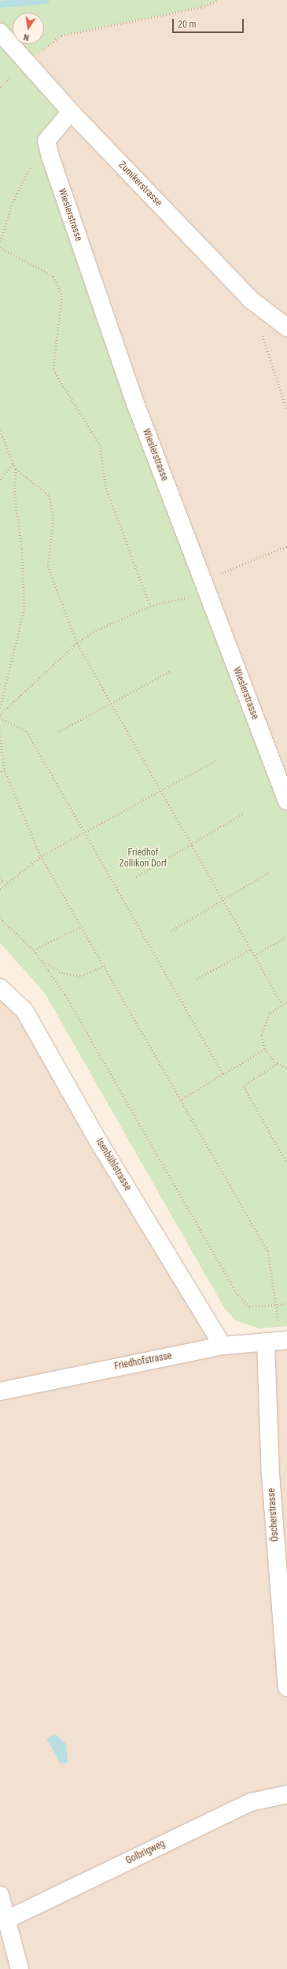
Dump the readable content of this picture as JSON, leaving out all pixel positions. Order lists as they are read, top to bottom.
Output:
{
  "streets": {
    "street": [
      "Zumikerstrasse",
      "Wieslerstrasse",
      "Isenbühlstrasse",
      "Friedhofstrasse",
      "Öscherstrasse",
      "Golbrigweg"
    ]
  },
  "crossings": [
    ["Isenbühlstrasse", "Friedhofstrasse"],
    ["Friedhofstrasse", "Öscherstrasse"]
  ],
  "parks": ["Friedhof Zollikon Dorf"],
  "scale_bar": "20 m",
  "north": "bottom"
}
